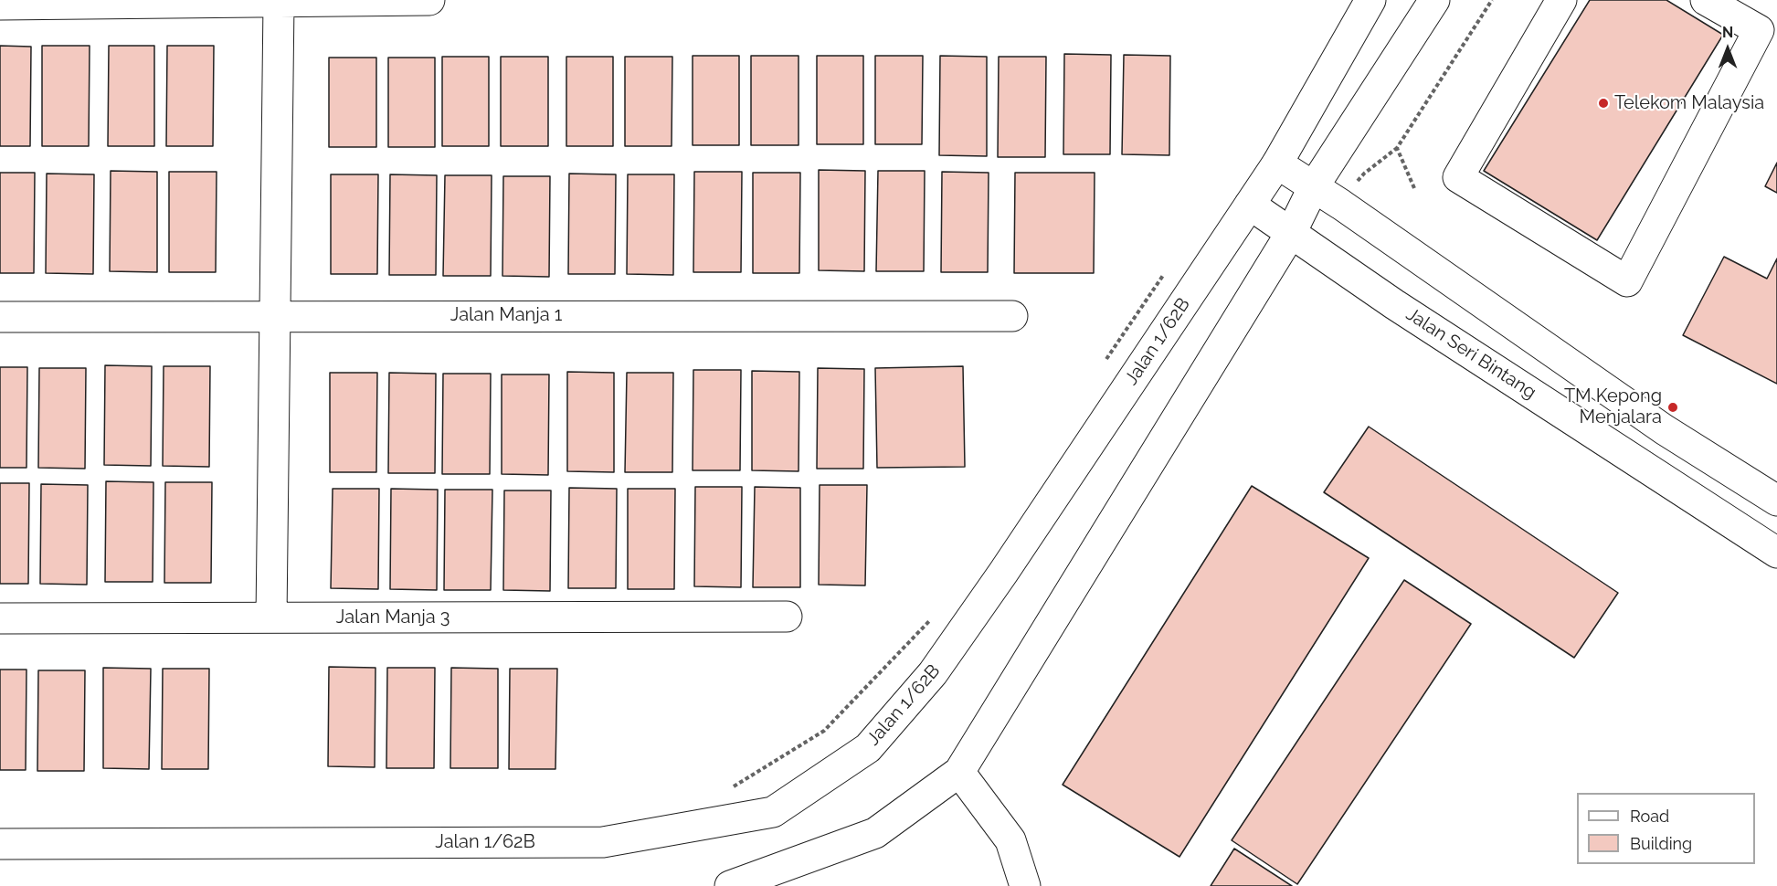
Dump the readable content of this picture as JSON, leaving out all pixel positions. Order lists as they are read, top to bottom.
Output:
{
  "streets": {
    "street": [
      "Jalan Manja 1",
      "Jalan 1/62B",
      "Jalan Seri Bintang",
      "Jalan Manja 3"
    ]
  },
  "crossings": [
    ["Jalan 1/62B", "Jalan Seri Bintang"]
  ],
  "places": ["Telekom Malaysia", "TM Kepong Menjalara"],
  "legend": ["Road", "Building"],
  "north": "top"
}
